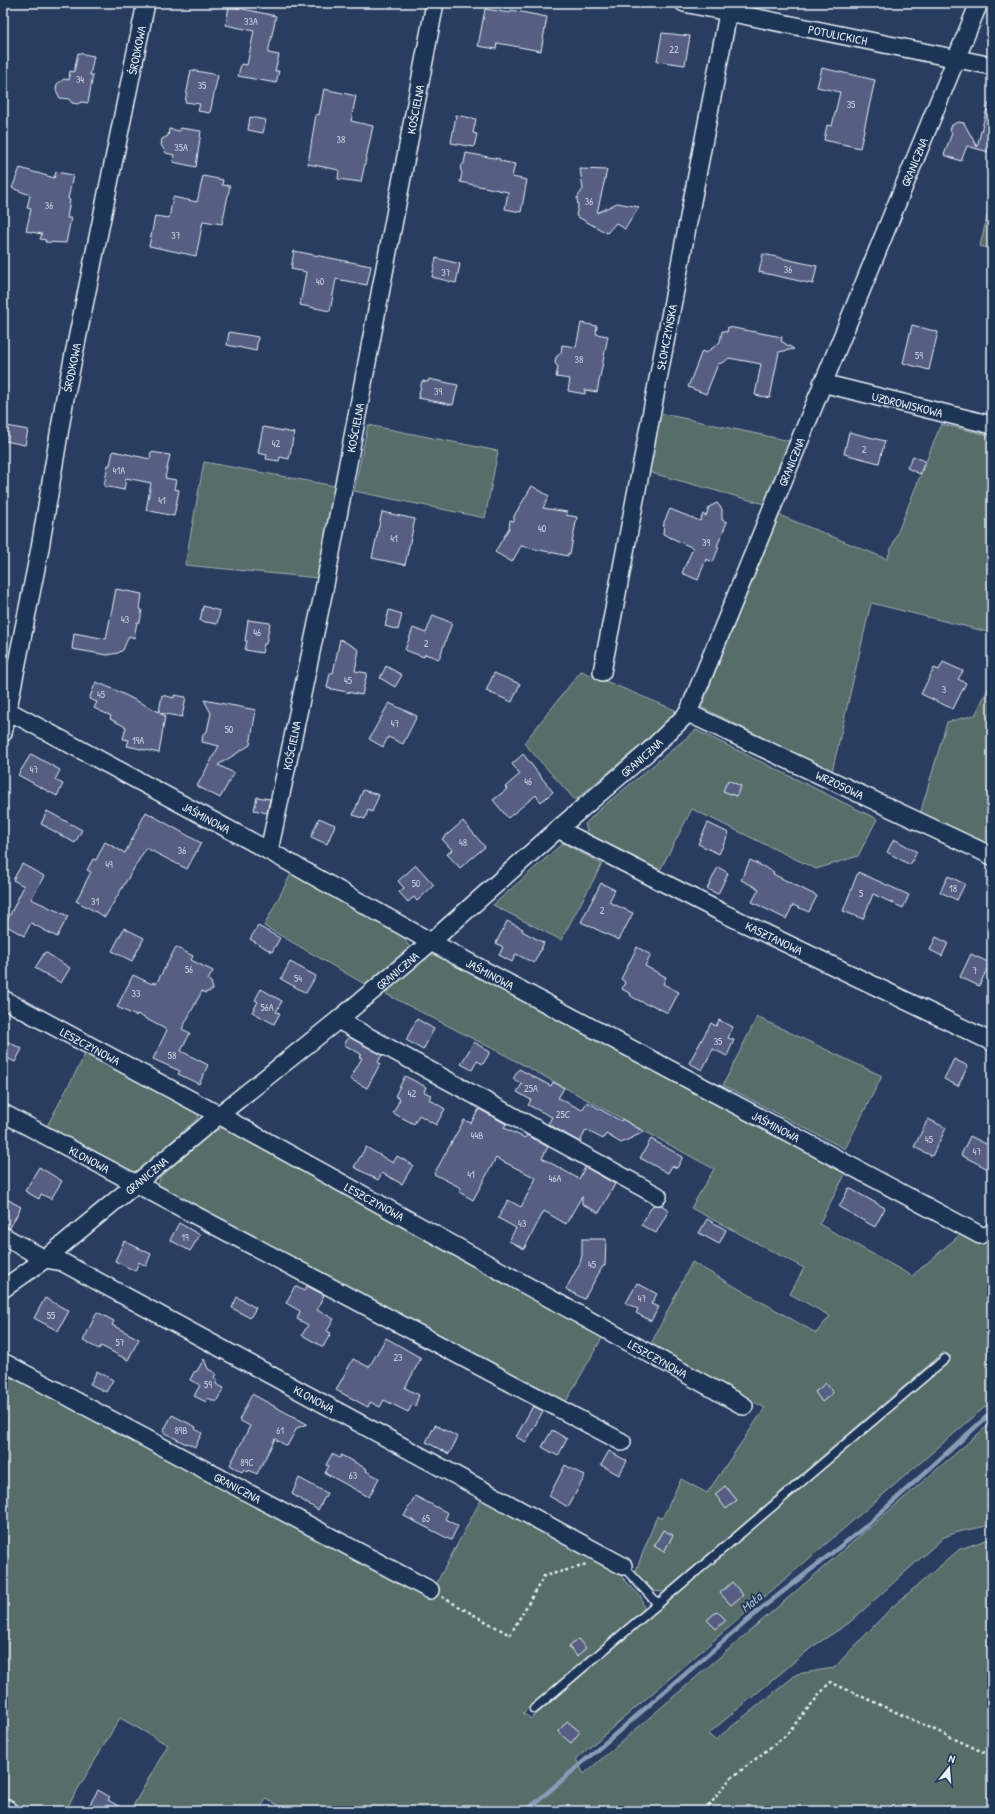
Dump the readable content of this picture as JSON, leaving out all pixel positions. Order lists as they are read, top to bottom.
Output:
{
  "streets": {
    "street": [
      "POTULICKICH",
      "ŚRODKOWA",
      "KOŚCIELNA",
      "GRANICZNA",
      "SŁOMCZYŃSKA",
      "UZDROWISKOWA",
      "WRZOSOWA",
      "JAŚMINOWA",
      "KASZTANOWA",
      "LESZCZYNOWA",
      "KLONOWA"
    ]
  },
  "crossings": [
    ["POTULICKICH", "GRANICZNA"],
    ["POTULICKICH", "SŁOMCZYŃSKA"],
    ["ŚRODKOWA", "JAŚMINOWA"],
    ["KOŚCIELNA", "JAŚMINOWA"],
    ["GRANICZNA", "UZDROWISKOWA"],
    ["GRANICZNA", "WRZOSOWA"],
    ["GRANICZNA", "JAŚMINOWA"],
    ["GRANICZNA", "KASZTANOWA"],
    ["GRANICZNA", "LESZCZYNOWA"],
    ["GRANICZNA", "KLONOWA"]
  ],
  "water": ["Mała"],
  "house_numbers": [
    "33A",
    "22",
    "34",
    "35",
    "35",
    "38",
    "35A",
    "36",
    "36",
    "37",
    "36",
    "37",
    "40",
    "59",
    "38",
    "39",
    "42",
    "2",
    "41A",
    "41",
    "40",
    "41",
    "39",
    "43",
    "46",
    "2",
    "45",
    "3",
    "45",
    "47",
    "50",
    "19A",
    "47",
    "46",
    "48",
    "36",
    "49",
    "50",
    "18",
    "5",
    "31",
    "2",
    "56",
    "7",
    "54",
    "33",
    "56A",
    "35",
    "58",
    "25A",
    "42",
    "25C",
    "44B",
    "45",
    "47",
    "41",
    "46A",
    "43",
    "19",
    "45",
    "47",
    "55",
    "57",
    "23",
    "59",
    "89B",
    "61",
    "89C",
    "63",
    "65"
  ],
  "north": "top"
}
